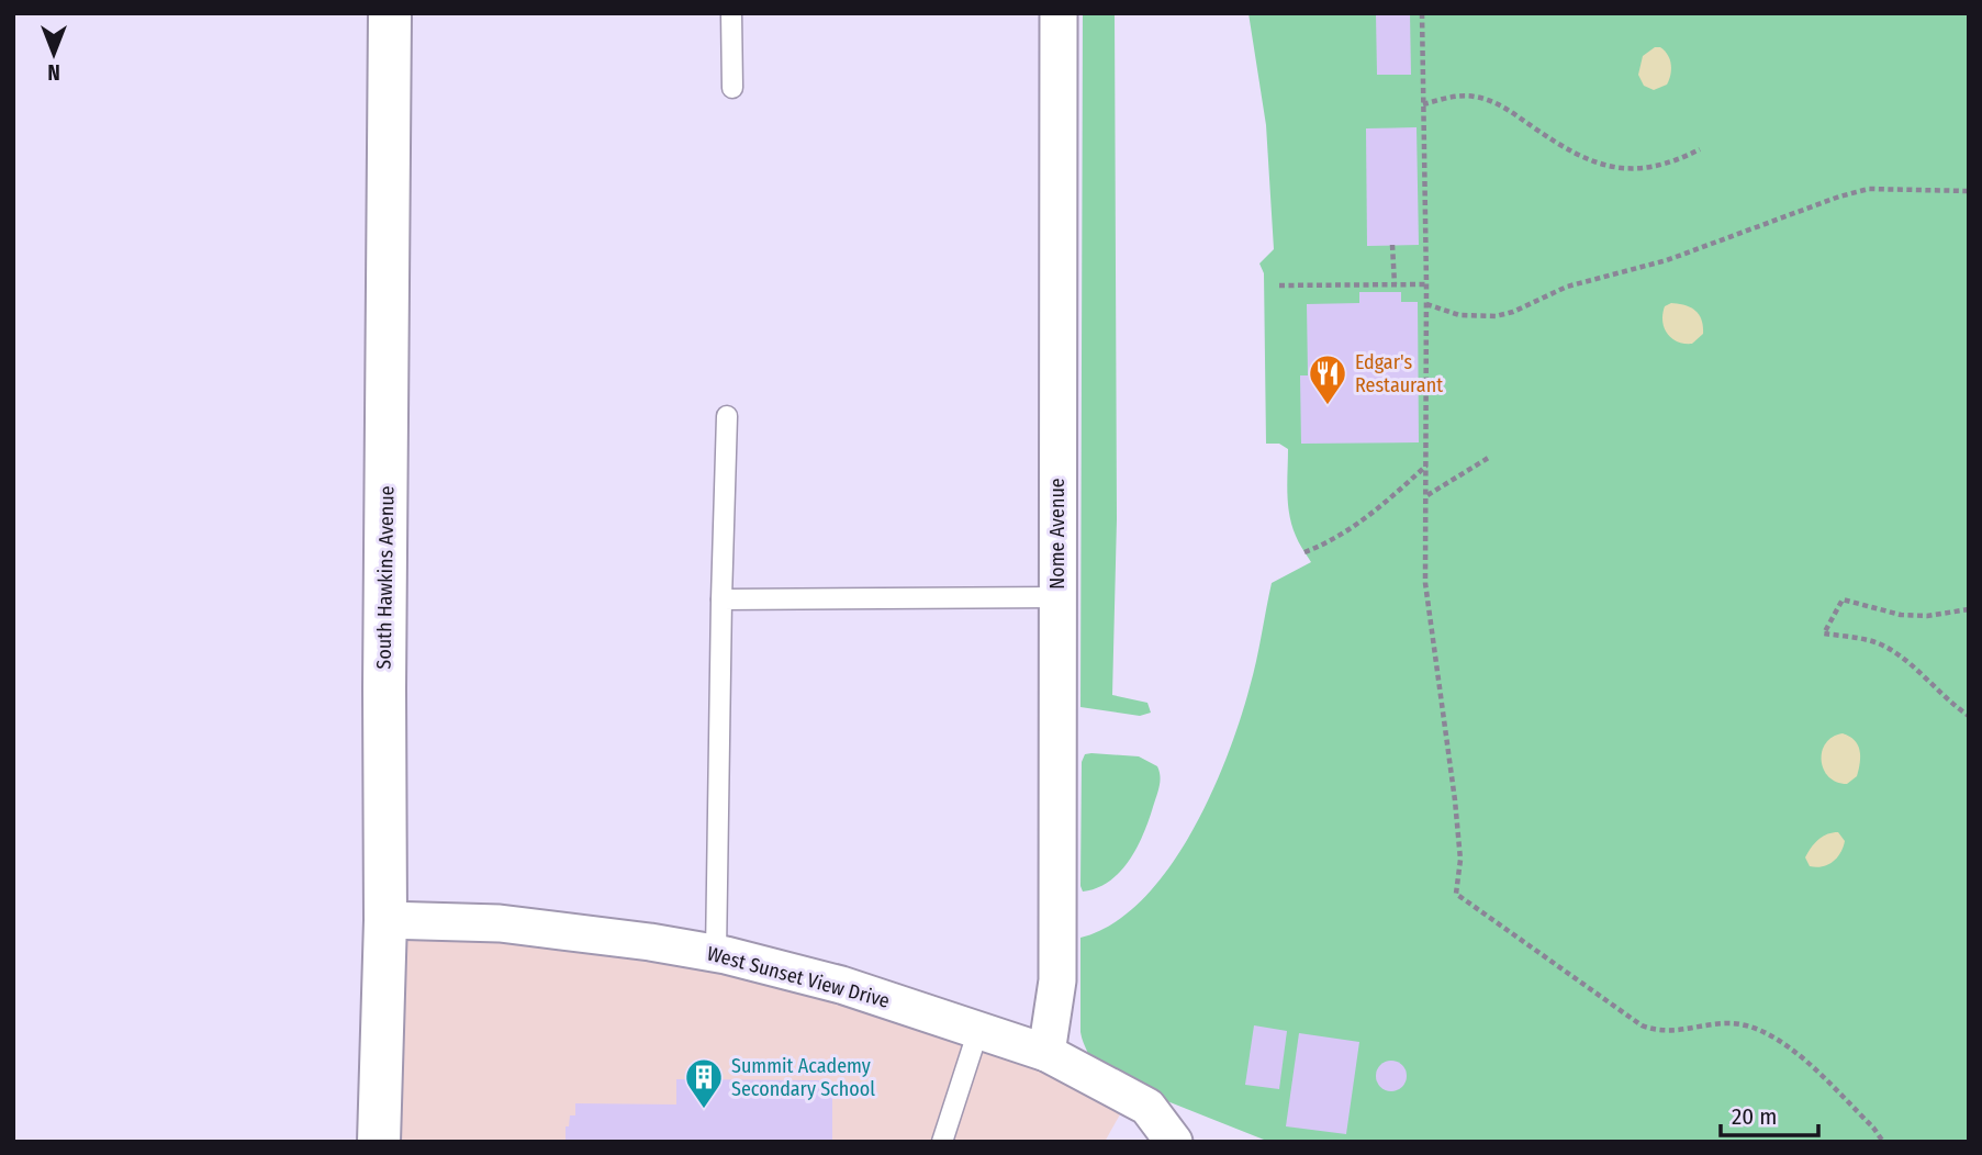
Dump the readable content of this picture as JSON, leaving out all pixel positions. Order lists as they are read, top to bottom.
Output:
{
  "streets": {
    "main road": ["South Hawkins Avenue"],
    "street": ["Nome Avenue", "West Sunset View Drive"]
  },
  "crossings": [
    ["Nome Avenue", "West Sunset View Drive"],
    ["South Hawkins Avenue", "West Sunset View Drive"]
  ],
  "places": {
    "restaurant": ["Edgar's Restaurant"],
    "building": ["Summit Academy Secondary School"]
  },
  "scale_bar": "20 m",
  "north": "bottom"
}
